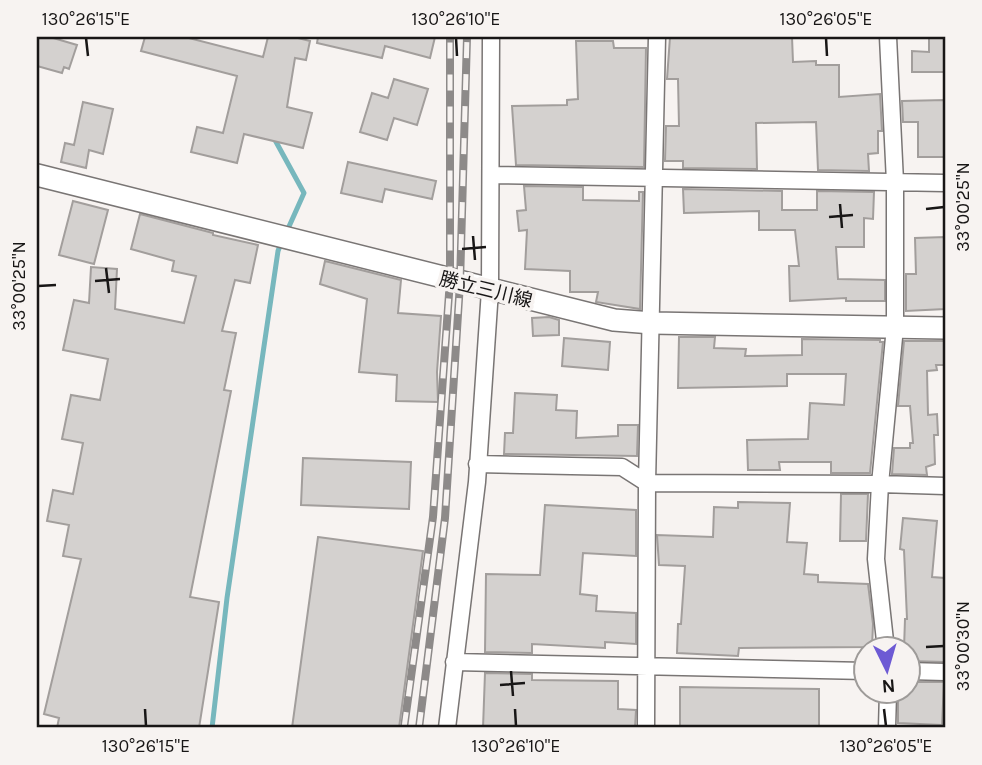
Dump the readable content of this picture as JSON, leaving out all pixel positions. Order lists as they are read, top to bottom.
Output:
{
  "streets": {
    "main road": ["勝立三川線"]
  },
  "north": "bottom",
  "coordinates": [
    "130°26'15\"E",
    "130°26'10\"E",
    "130°26'05\"E",
    "33°00'25\"N",
    "33°00'30\"N"
  ]
}
